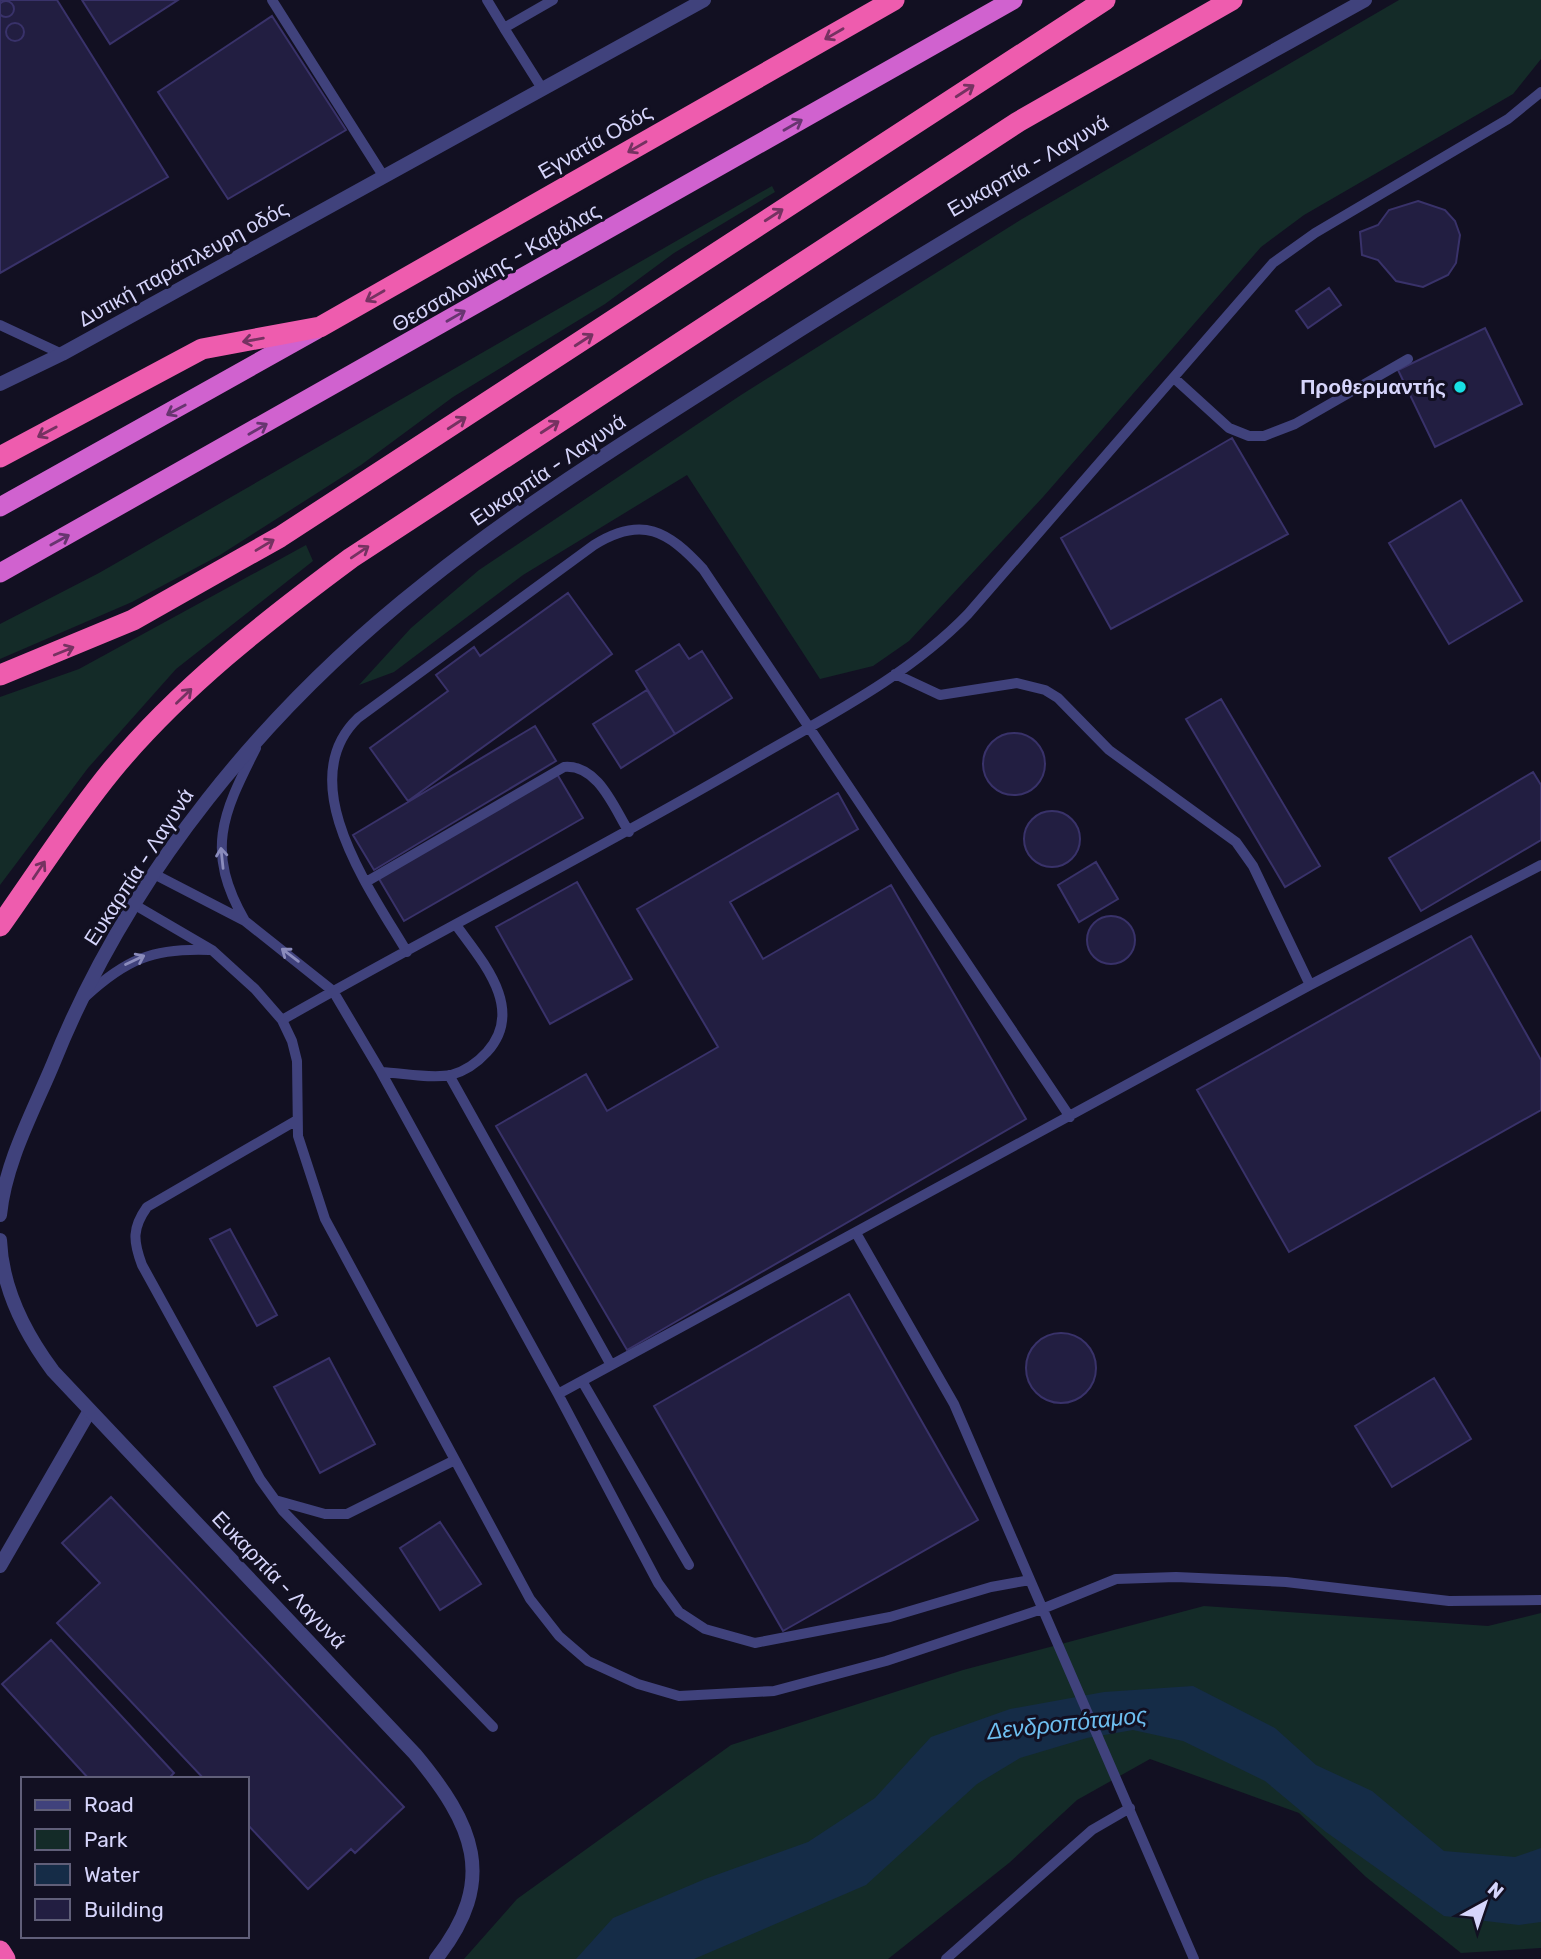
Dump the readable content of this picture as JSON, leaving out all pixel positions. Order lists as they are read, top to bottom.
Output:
{
  "streets": {
    "highway": ["Εγνατία Οδός", "Θεσσαλονίκης - Καβάλας"],
    "street": ["Ευκαρπία - Λαγυνά", "Δυτική παράπλευρη οδός"]
  },
  "water": ["Δενδροπόταμος"],
  "places": ["Προθερμαντής"],
  "legend": [
    "Road",
    "Park",
    "Water",
    "Building"
  ],
  "north": "top right"
}
